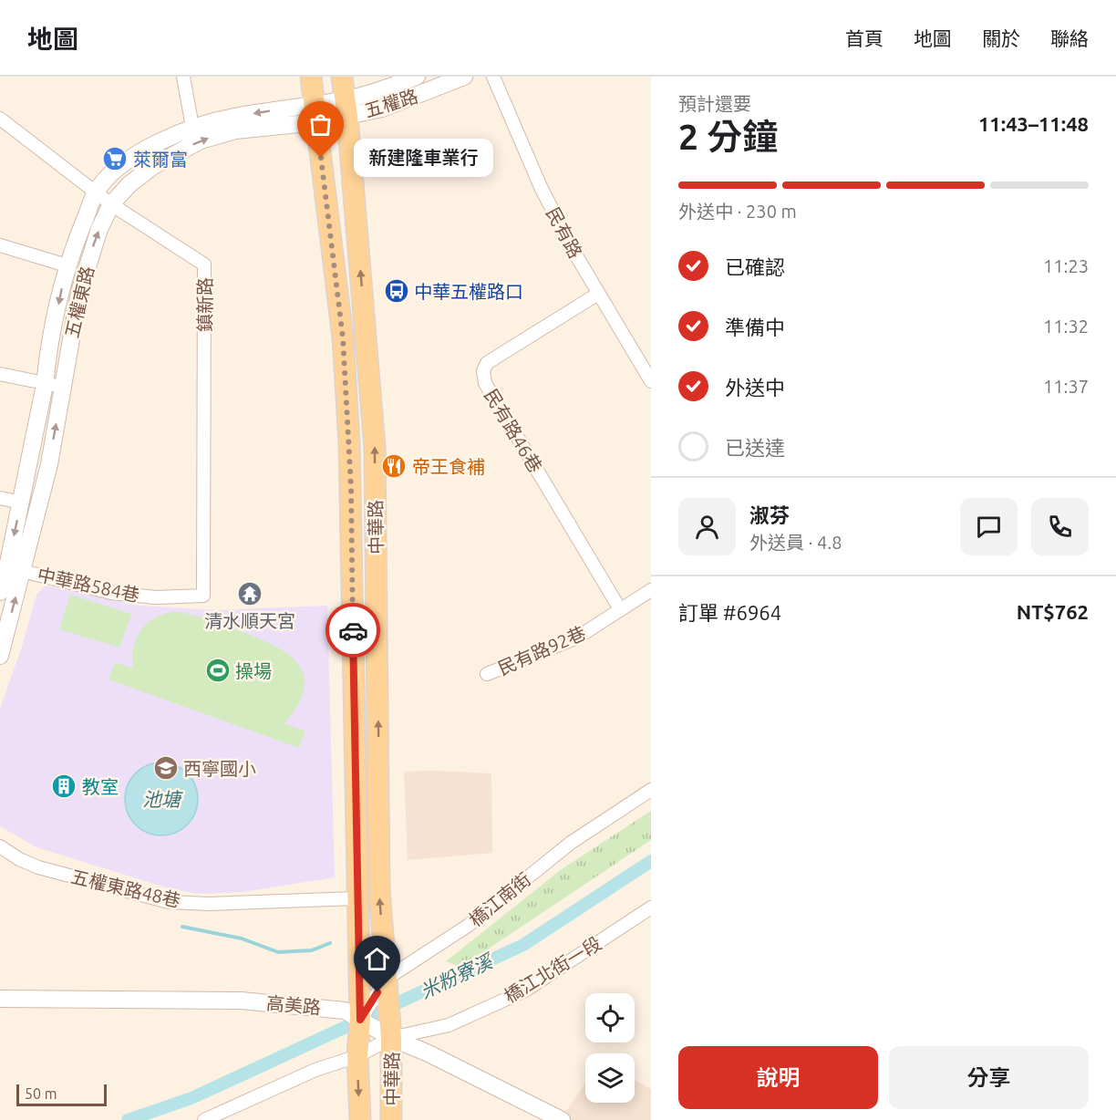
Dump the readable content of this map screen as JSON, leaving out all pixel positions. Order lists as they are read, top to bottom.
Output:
{
  "streets": {
    "main road": ["中華路"],
    "street": [
      "五權路",
      "民有路",
      "五權東路",
      "鎮新路",
      "民有路46巷",
      "中華路584巷",
      "民有路92巷",
      "五權東路48巷",
      "橋江南街",
      "橋江北街一段",
      "高美路"
    ]
  },
  "crossings": [
    ["五權路", "五權東路"],
    ["五權路", "中華路"],
    ["民有路", "民有路46巷"],
    ["五權東路", "鎮新路"],
    ["五權東路", "中華路"],
    ["五權東路", "中華路584巷"],
    ["鎮新路", "中華路584巷"],
    ["民有路46巷", "民有路92巷"],
    ["中華路", "五權東路48巷"],
    ["中華路", "橋江南街"],
    ["中華路", "橋江北街一段"],
    ["中華路", "高美路"],
    ["橋江南街", "高美路"],
    ["橋江北街一段", "高美路"]
  ],
  "water": ["池塘", "米粉寮溪"],
  "places": {
    "other": ["新建隆車業行"],
    "supermarket": ["萊爾富"],
    "bus stop": ["中華五權路口"],
    "restaurant": ["帝王食補"],
    "temple": ["清水順天宮"],
    "sports": ["操場"],
    "school or university": ["西寧國小"],
    "building": ["教室"]
  },
  "scale_bar": "50 m",
  "page": {
    "header": "地圖",
    "nav": [
      "首頁",
      "地圖",
      "關於",
      "聯絡"
    ],
    "heading": ["2 分鐘", "預計還要", "11:43–11:48"],
    "panel": [
      "淑芬",
      "外送員 · 4.8",
      "訂單 #6964",
      "NT$762"
    ],
    "bubble": "新建隆車業行",
    "bar": "外送中 · 230 m",
    "list": [
      ["已確認", "11:23"],
      ["準備中", "11:32"],
      ["外送中", "11:37"],
      "已送達"
    ],
    "buttons": ["說明", "分享"],
    "scale": "50 m"
  }
}
